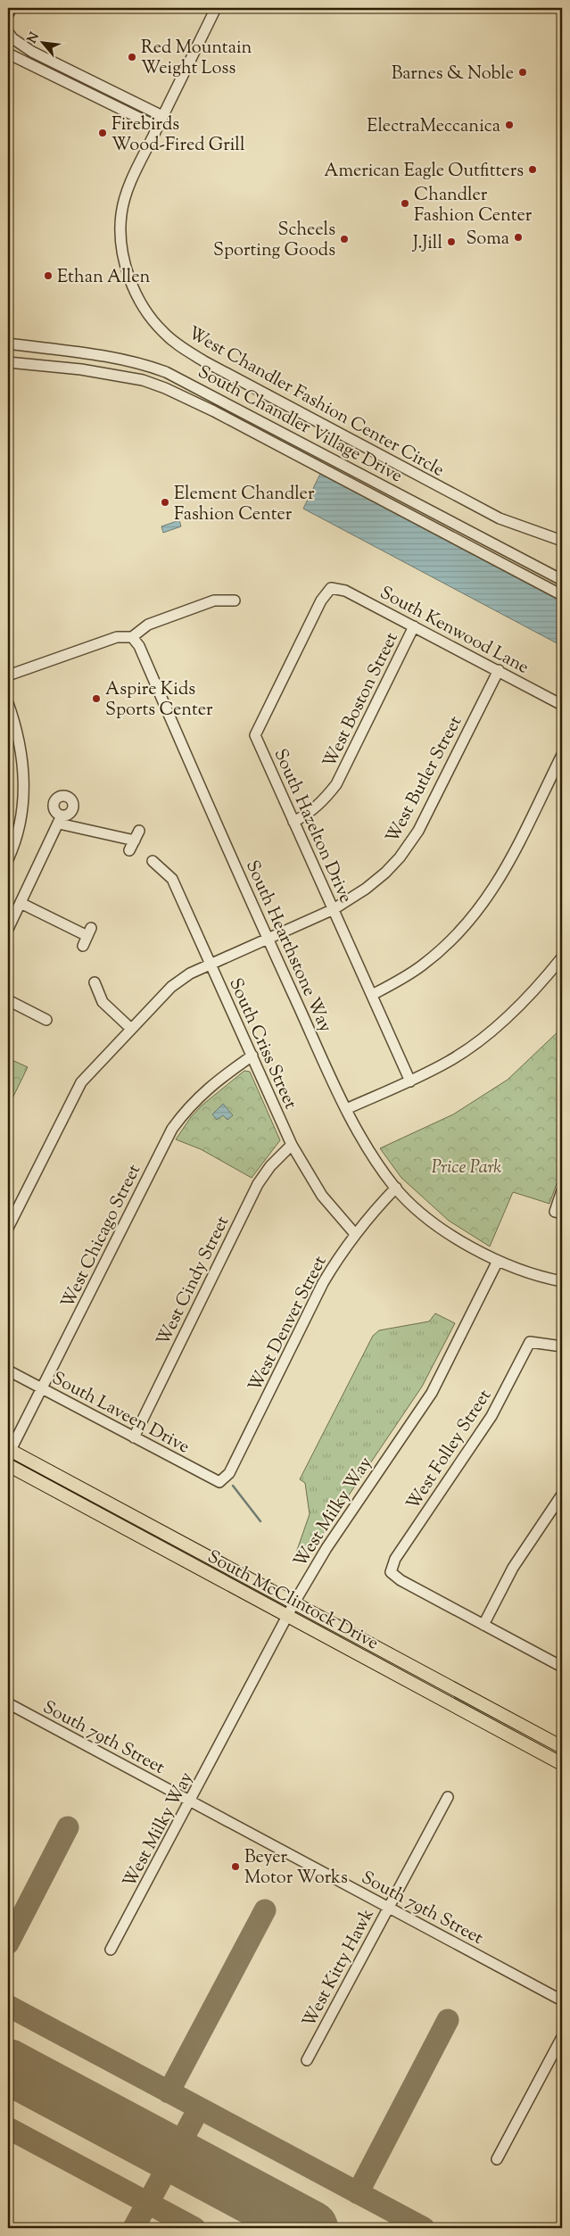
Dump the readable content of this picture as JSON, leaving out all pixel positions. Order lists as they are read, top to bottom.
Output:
{
  "streets": {
    "main road": ["South McClintock Drive"],
    "street": [
      "West Chandler Fashion Center Circle",
      "South Chandler Village Drive",
      "South Kenwood Lane",
      "West Boston Street",
      "West Butler Street",
      "South Hazelton Drive",
      "South Hearthstone Way",
      "South Criss Street",
      "West Chicago Street",
      "West Cindy Street",
      "West Denver Street",
      "South Laveen Drive",
      "West Folley Street",
      "West Milky Way",
      "South 79th Street",
      "West Kitty Hawk"
    ]
  },
  "crossings": [
    ["South Kenwood Lane", "West Boston Street"],
    ["South Kenwood Lane", "West Butler Street"],
    ["South Kenwood Lane", "South Hazelton Drive"],
    ["West Boston Street", "South Hazelton Drive"],
    ["West Butler Street", "South Hazelton Drive"],
    ["West Butler Street", "South Hearthstone Way"],
    ["West Butler Street", "South Criss Street"],
    ["South Hearthstone Way", "West Denver Street"],
    ["South Hearthstone Way", "West Milky Way"],
    ["South Criss Street", "West Chicago Street"],
    ["South Criss Street", "West Cindy Street"],
    ["South Criss Street", "West Denver Street"],
    ["West Chicago Street", "South Laveen Drive"],
    ["West Chicago Street", "South McClintock Drive"],
    ["West Cindy Street", "South Laveen Drive"],
    ["West Denver Street", "South Laveen Drive"],
    ["West Milky Way", "South McClintock Drive"],
    ["West Milky Way", "South 79th Street"],
    ["South 79th Street", "West Kitty Hawk"]
  ],
  "parks": ["Price Park"],
  "places": [
    "Red Mountain Weight Loss",
    "Barnes & Noble",
    "ElectraMeccanica",
    "Firebirds Wood-Fired Grill",
    "American Eagle Outfitters",
    "Chandler Fashion Center",
    "Soma",
    "Scheels Sporting Goods",
    "J.Jill",
    "Ethan Allen",
    "Element Chandler Fashion Center",
    "Aspire Kids Sports Center",
    "Beyer Motor Works"
  ],
  "north": "top left"
}
